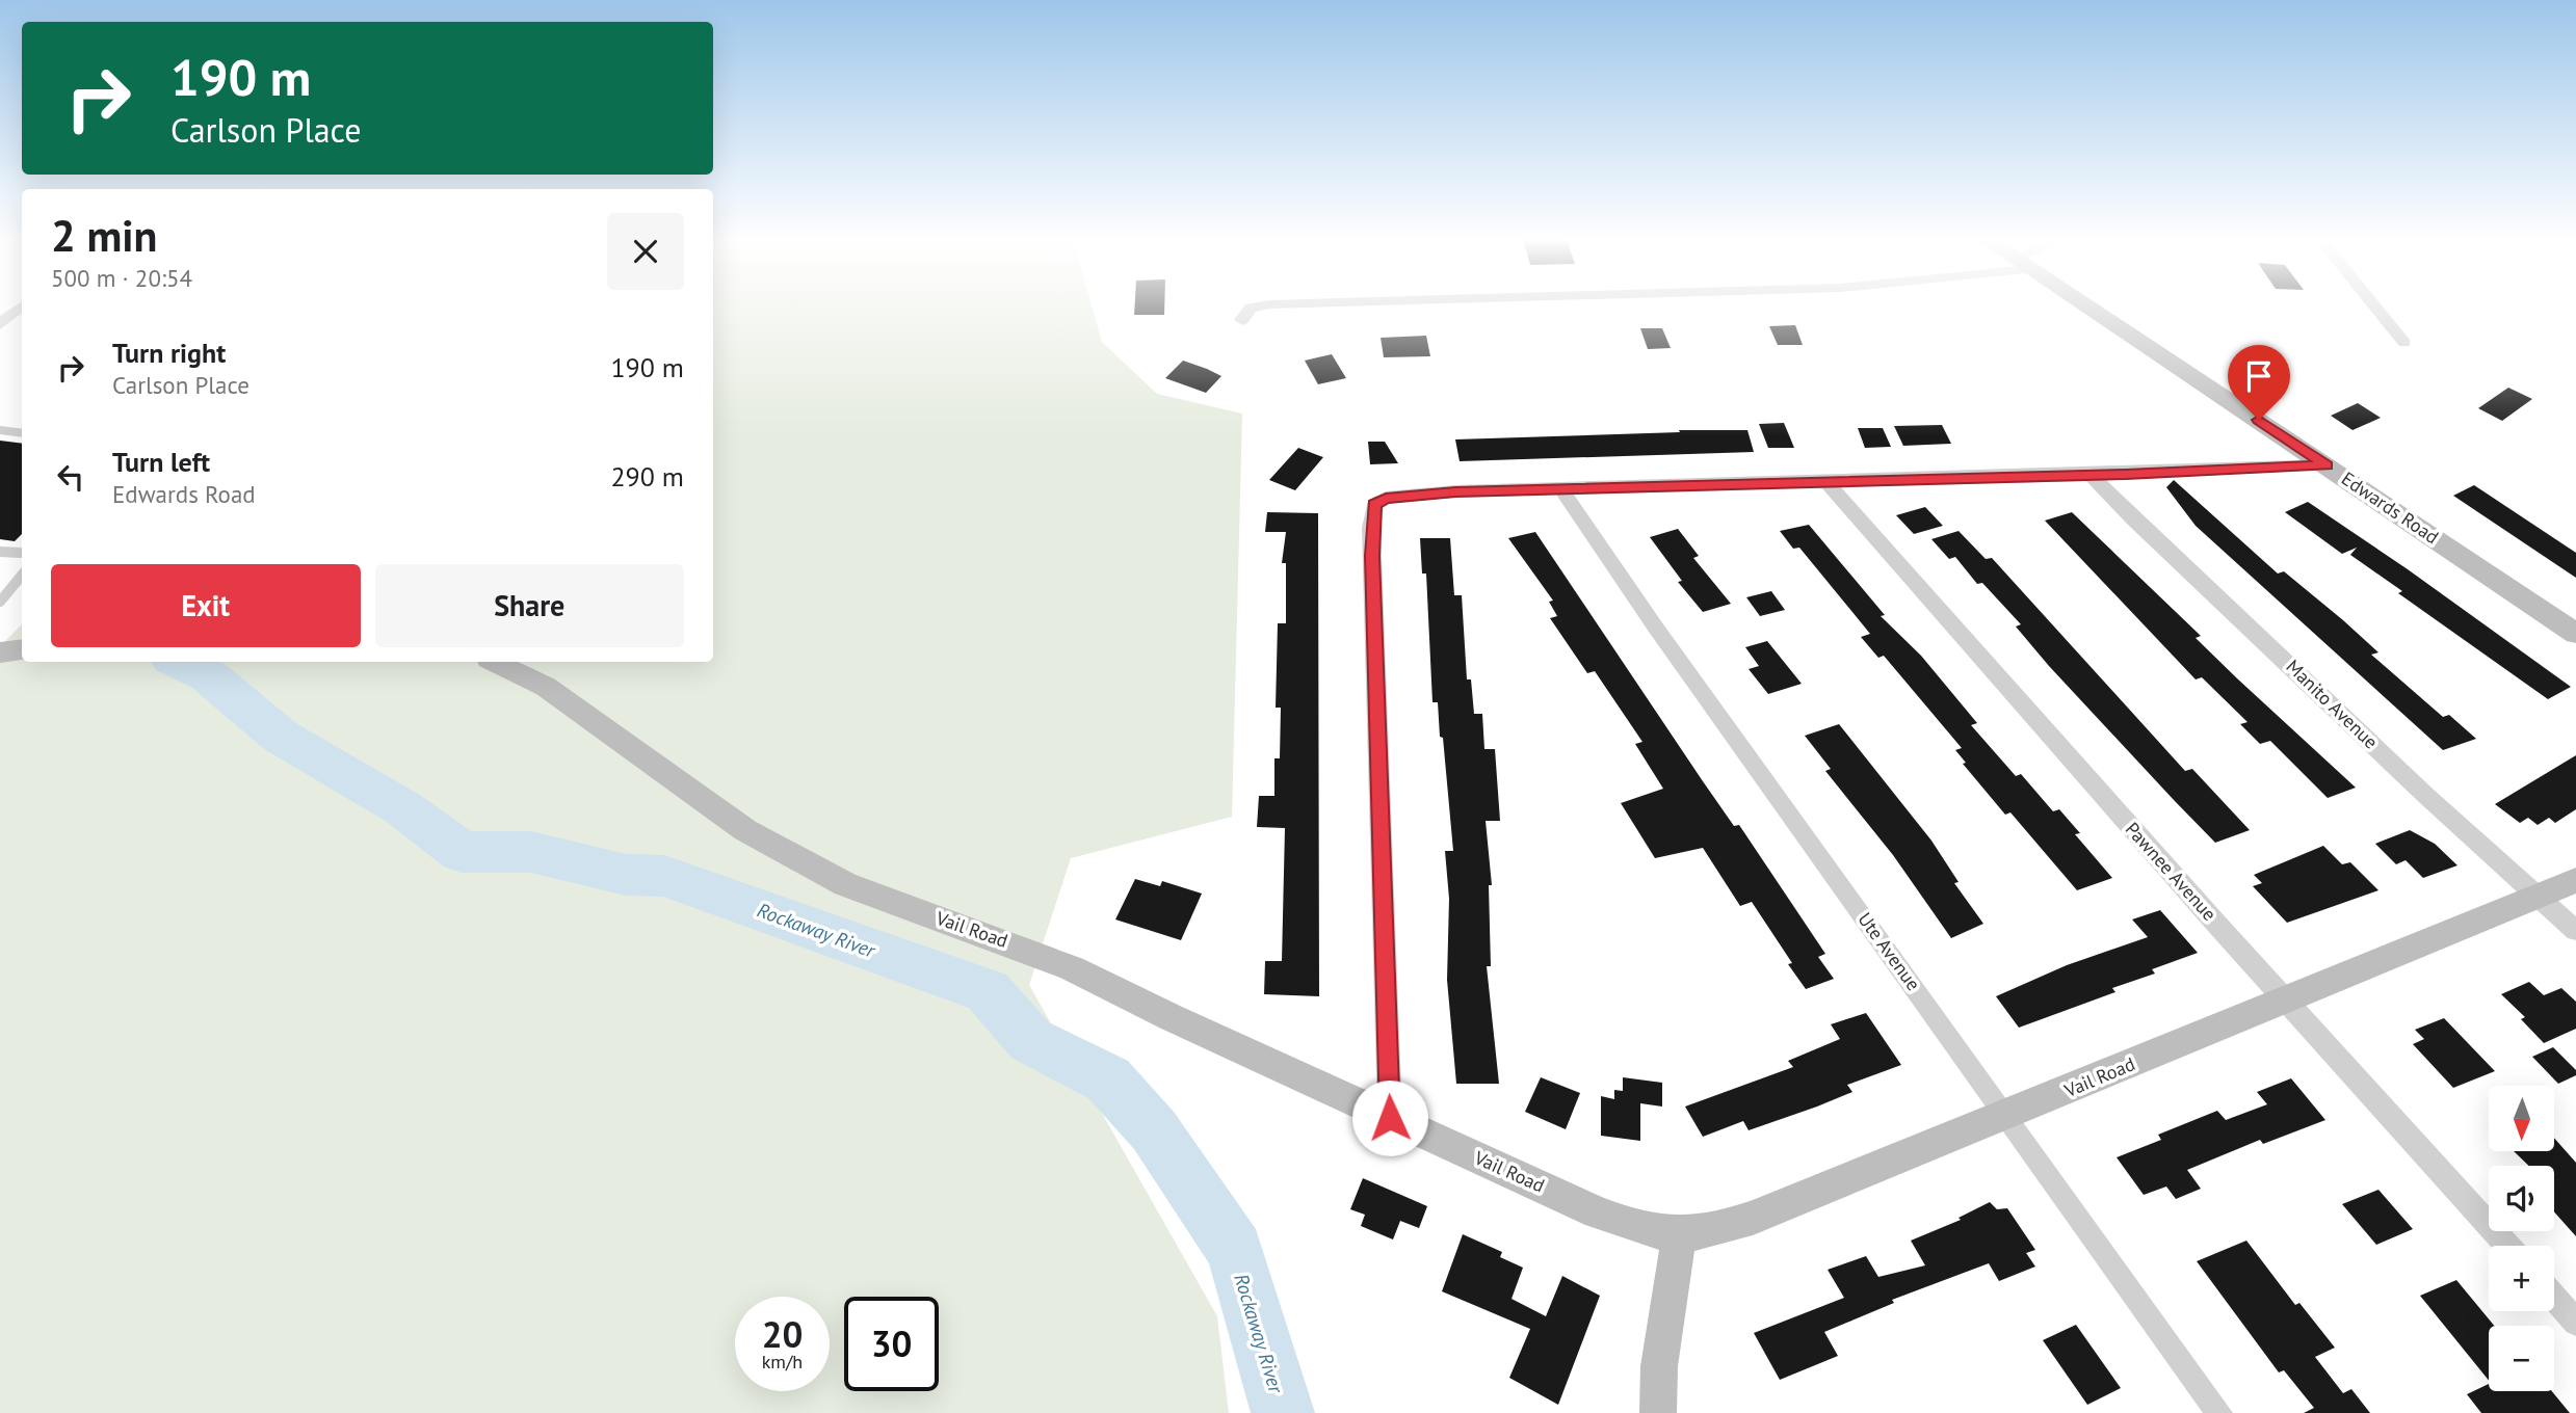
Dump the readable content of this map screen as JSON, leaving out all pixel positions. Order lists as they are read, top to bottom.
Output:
{
  "streets": {
    "street": [
      "Edwards Road",
      "Manito Avenue",
      "Pawnee Avenue",
      "Vail Road",
      "Ute Avenue"
    ]
  },
  "crossings": [
    ["Manito Avenue", "Vail Road"],
    ["Pawnee Avenue", "Vail Road"],
    ["Vail Road", "Ute Avenue"]
  ],
  "water": ["Rockaway River"],
  "north": "bottom",
  "page": {
    "turn": ["190 m", "Carlson Place"],
    "heading": ["2 min", "500 m · 20:54"],
    "list": [
      {
        "name": "Turn right",
        "note": "Carlson Place",
        "value": "190 m"
      },
      {
        "name": "Turn left",
        "note": "Edwards Road",
        "value": "290 m"
      }
    ],
    "buttons": ["Exit", "Share"],
    "map_buttons": ["+", "−"],
    "speed": "20 km/h",
    "limit": "30"
  }
}
